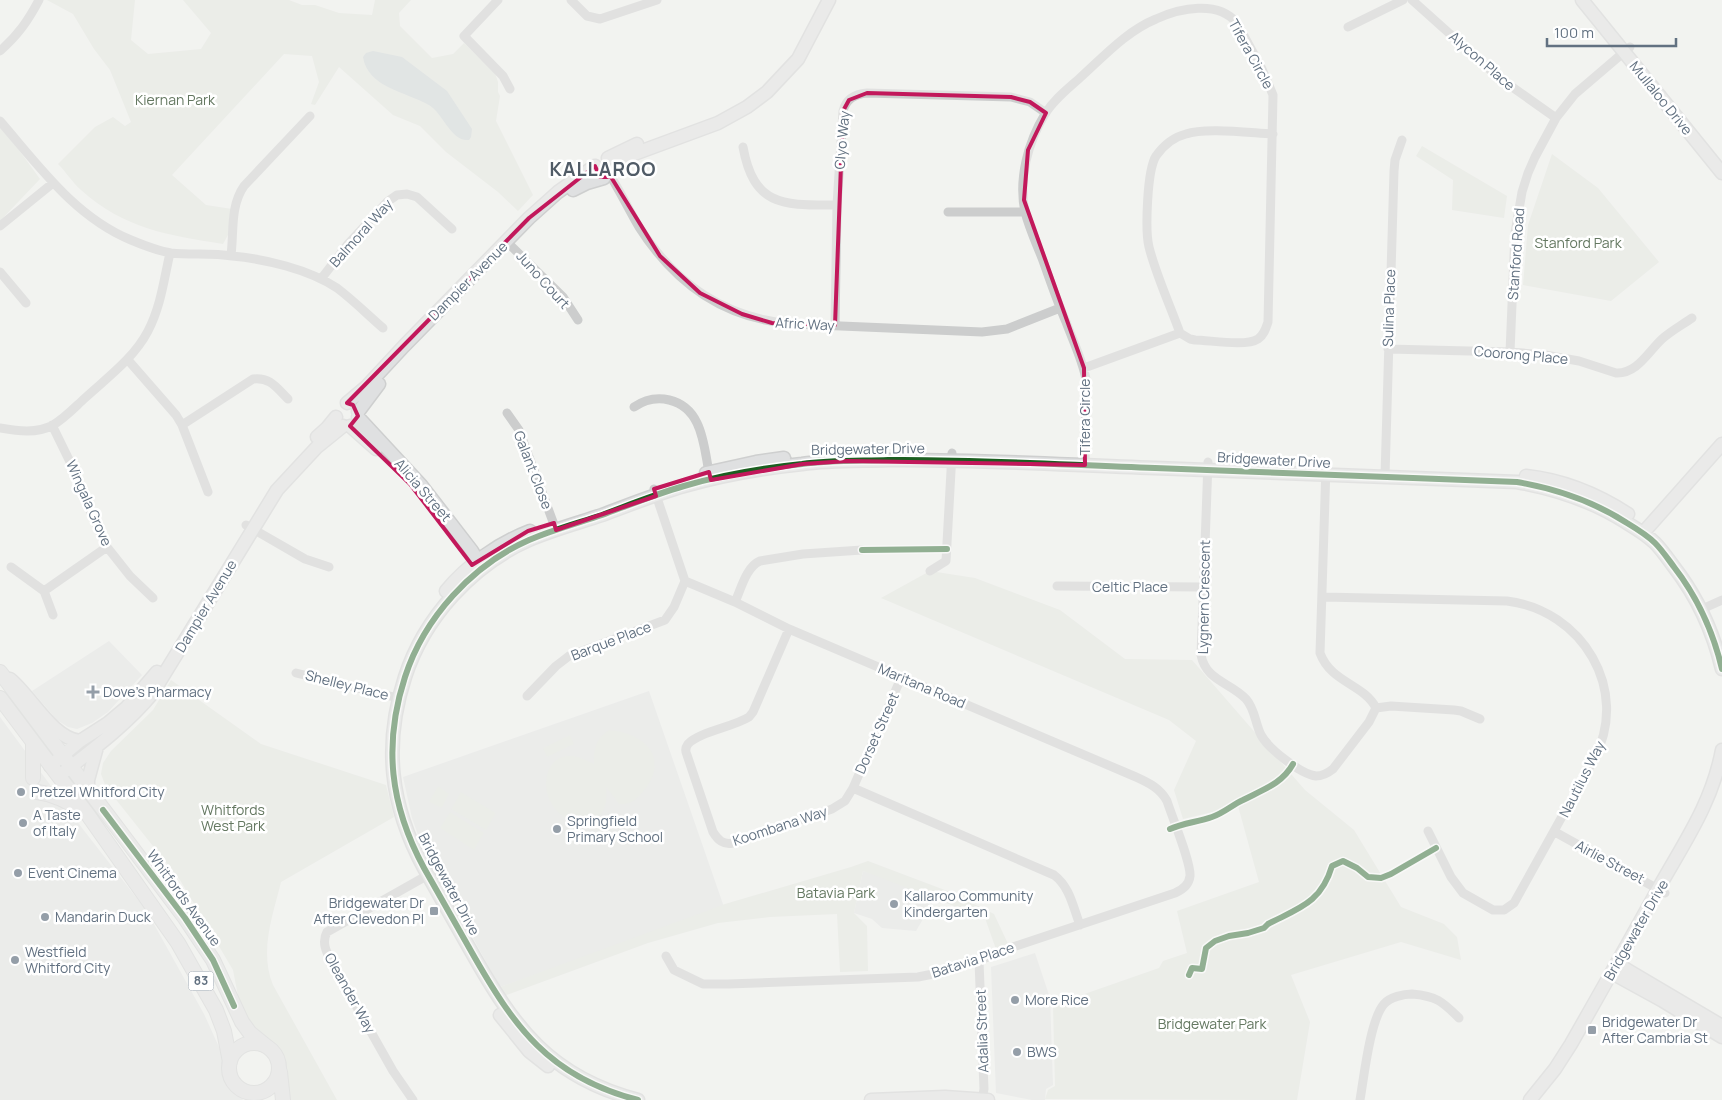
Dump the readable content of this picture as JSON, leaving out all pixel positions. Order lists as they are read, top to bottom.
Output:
{
  "streets": {
    "main road": ["Whitfords Avenue", "83"],
    "street": [
      "Tifera Circle",
      "Alycon Place",
      "Mullaloo Drive",
      "Clyo Way",
      "Balmoral Way",
      "Stanford Road",
      "Juno Court",
      "Dampier Avenue",
      "Sulina Place",
      "Afric Way",
      "Coorong Place",
      "Bridgewater Drive",
      "Galant Close",
      "Alicia Street",
      "Wingala Grove",
      "Celtic Place",
      "Lygnern Crescent",
      "Barque Place",
      "Shelley Place",
      "Maritana Road",
      "Dorset Street",
      "Nautilus Way",
      "Koombana Way",
      "Airlie Street",
      "Batavia Place",
      "Oleander Way",
      "Adalia Street"
    ]
  },
  "crossings": [
    ["Tifera Circle", "Clyo Way"],
    ["Tifera Circle", "Afric Way"],
    ["Tifera Circle", "Bridgewater Drive"],
    ["Alycon Place", "Stanford Road"],
    ["Mullaloo Drive", "Stanford Road"],
    ["Clyo Way", "Afric Way"],
    ["Stanford Road", "Coorong Place"],
    ["Juno Court", "Dampier Avenue"],
    ["Dampier Avenue", "Afric Way"],
    ["Dampier Avenue", "Alicia Street"],
    ["Dampier Avenue", "Whitfords Avenue"],
    ["Dampier Avenue", "83"],
    ["Sulina Place", "Coorong Place"],
    ["Sulina Place", "Bridgewater Drive"],
    ["Bridgewater Drive", "Galant Close"],
    ["Bridgewater Drive", "Alicia Street"],
    ["Bridgewater Drive", "Lygnern Crescent"],
    ["Bridgewater Drive", "Shelley Place"],
    ["Bridgewater Drive", "Airlie Street"],
    ["Bridgewater Drive", "Oleander Way"],
    ["Celtic Place", "Lygnern Crescent"],
    ["Barque Place", "Maritana Road"],
    ["Maritana Road", "Dorset Street"],
    ["Maritana Road", "Koombana Way"],
    ["Maritana Road", "Batavia Place"],
    ["Dorset Street", "Koombana Way"],
    ["Nautilus Way", "Airlie Street"],
    ["Whitfords Avenue", "83"],
    ["Batavia Place", "Adalia Street"]
  ],
  "districts": ["KALLAROO"],
  "parks": [
    "Kiernan Park",
    "Stanford Park",
    "Whitfords West Park",
    "Batavia Park",
    "Bridgewater Park"
  ],
  "places": {
    "health": ["Dove's Pharmacy"],
    "other": [
      "Pretzel Whitford City",
      "A Taste of Italy",
      "Springfield Primary School",
      "Event Cinema",
      "Kallaroo Community Kindergarten",
      "Mandarin Duck",
      "Westfield Whitford City",
      "More Rice",
      "BWS"
    ],
    "transit": ["Bridgewater Dr After Clevedon Pl", "Bridgewater Dr After Cambria St"]
  },
  "scale_bar": "100 m"
}
